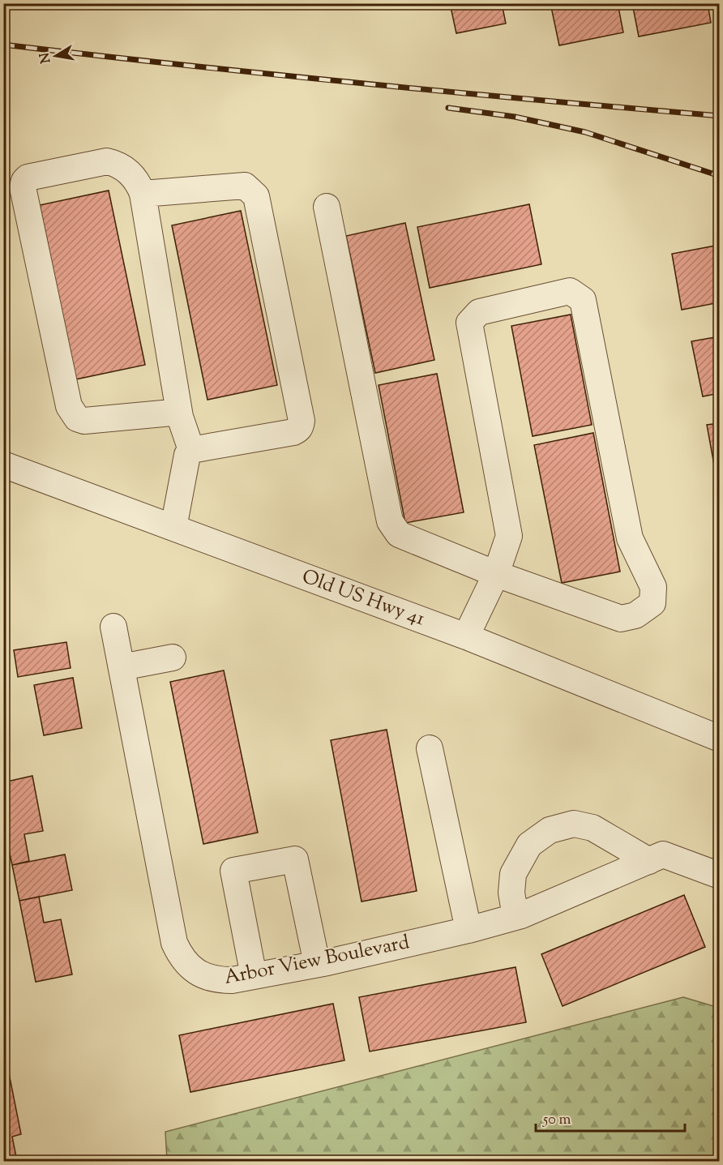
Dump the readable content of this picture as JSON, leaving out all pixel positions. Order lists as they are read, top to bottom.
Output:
{
  "streets": {
    "street": ["Old US Hwy 41", "Arbor View Boulevard"]
  },
  "scale_bar": "50 m",
  "north": "left"
}
